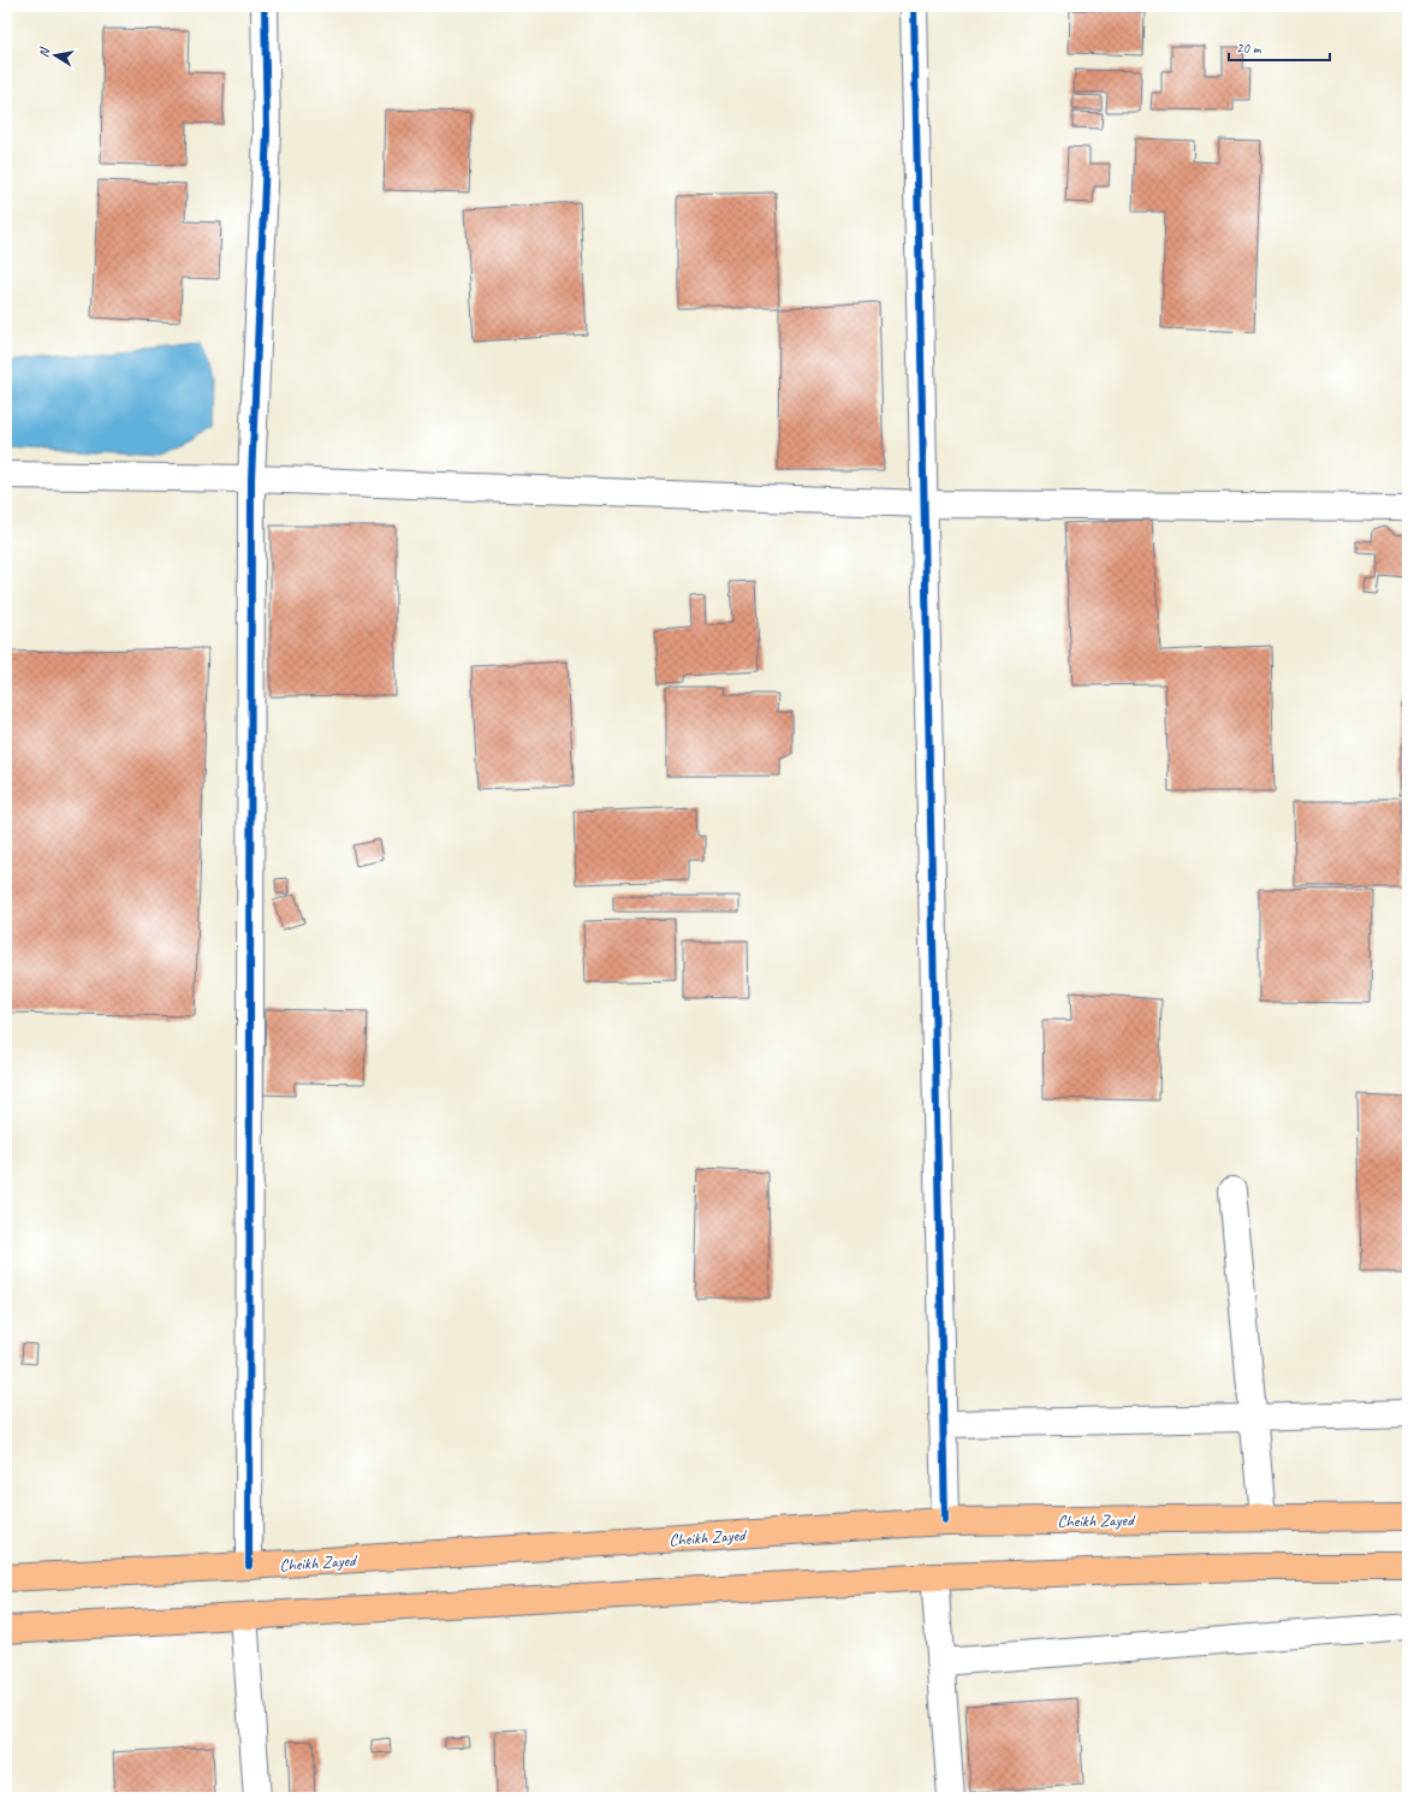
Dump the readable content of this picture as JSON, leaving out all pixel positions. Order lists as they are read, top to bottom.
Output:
{
  "streets": {
    "highway": ["Cheikh Zayed"]
  },
  "scale_bar": "20 m",
  "north": "left"
}
